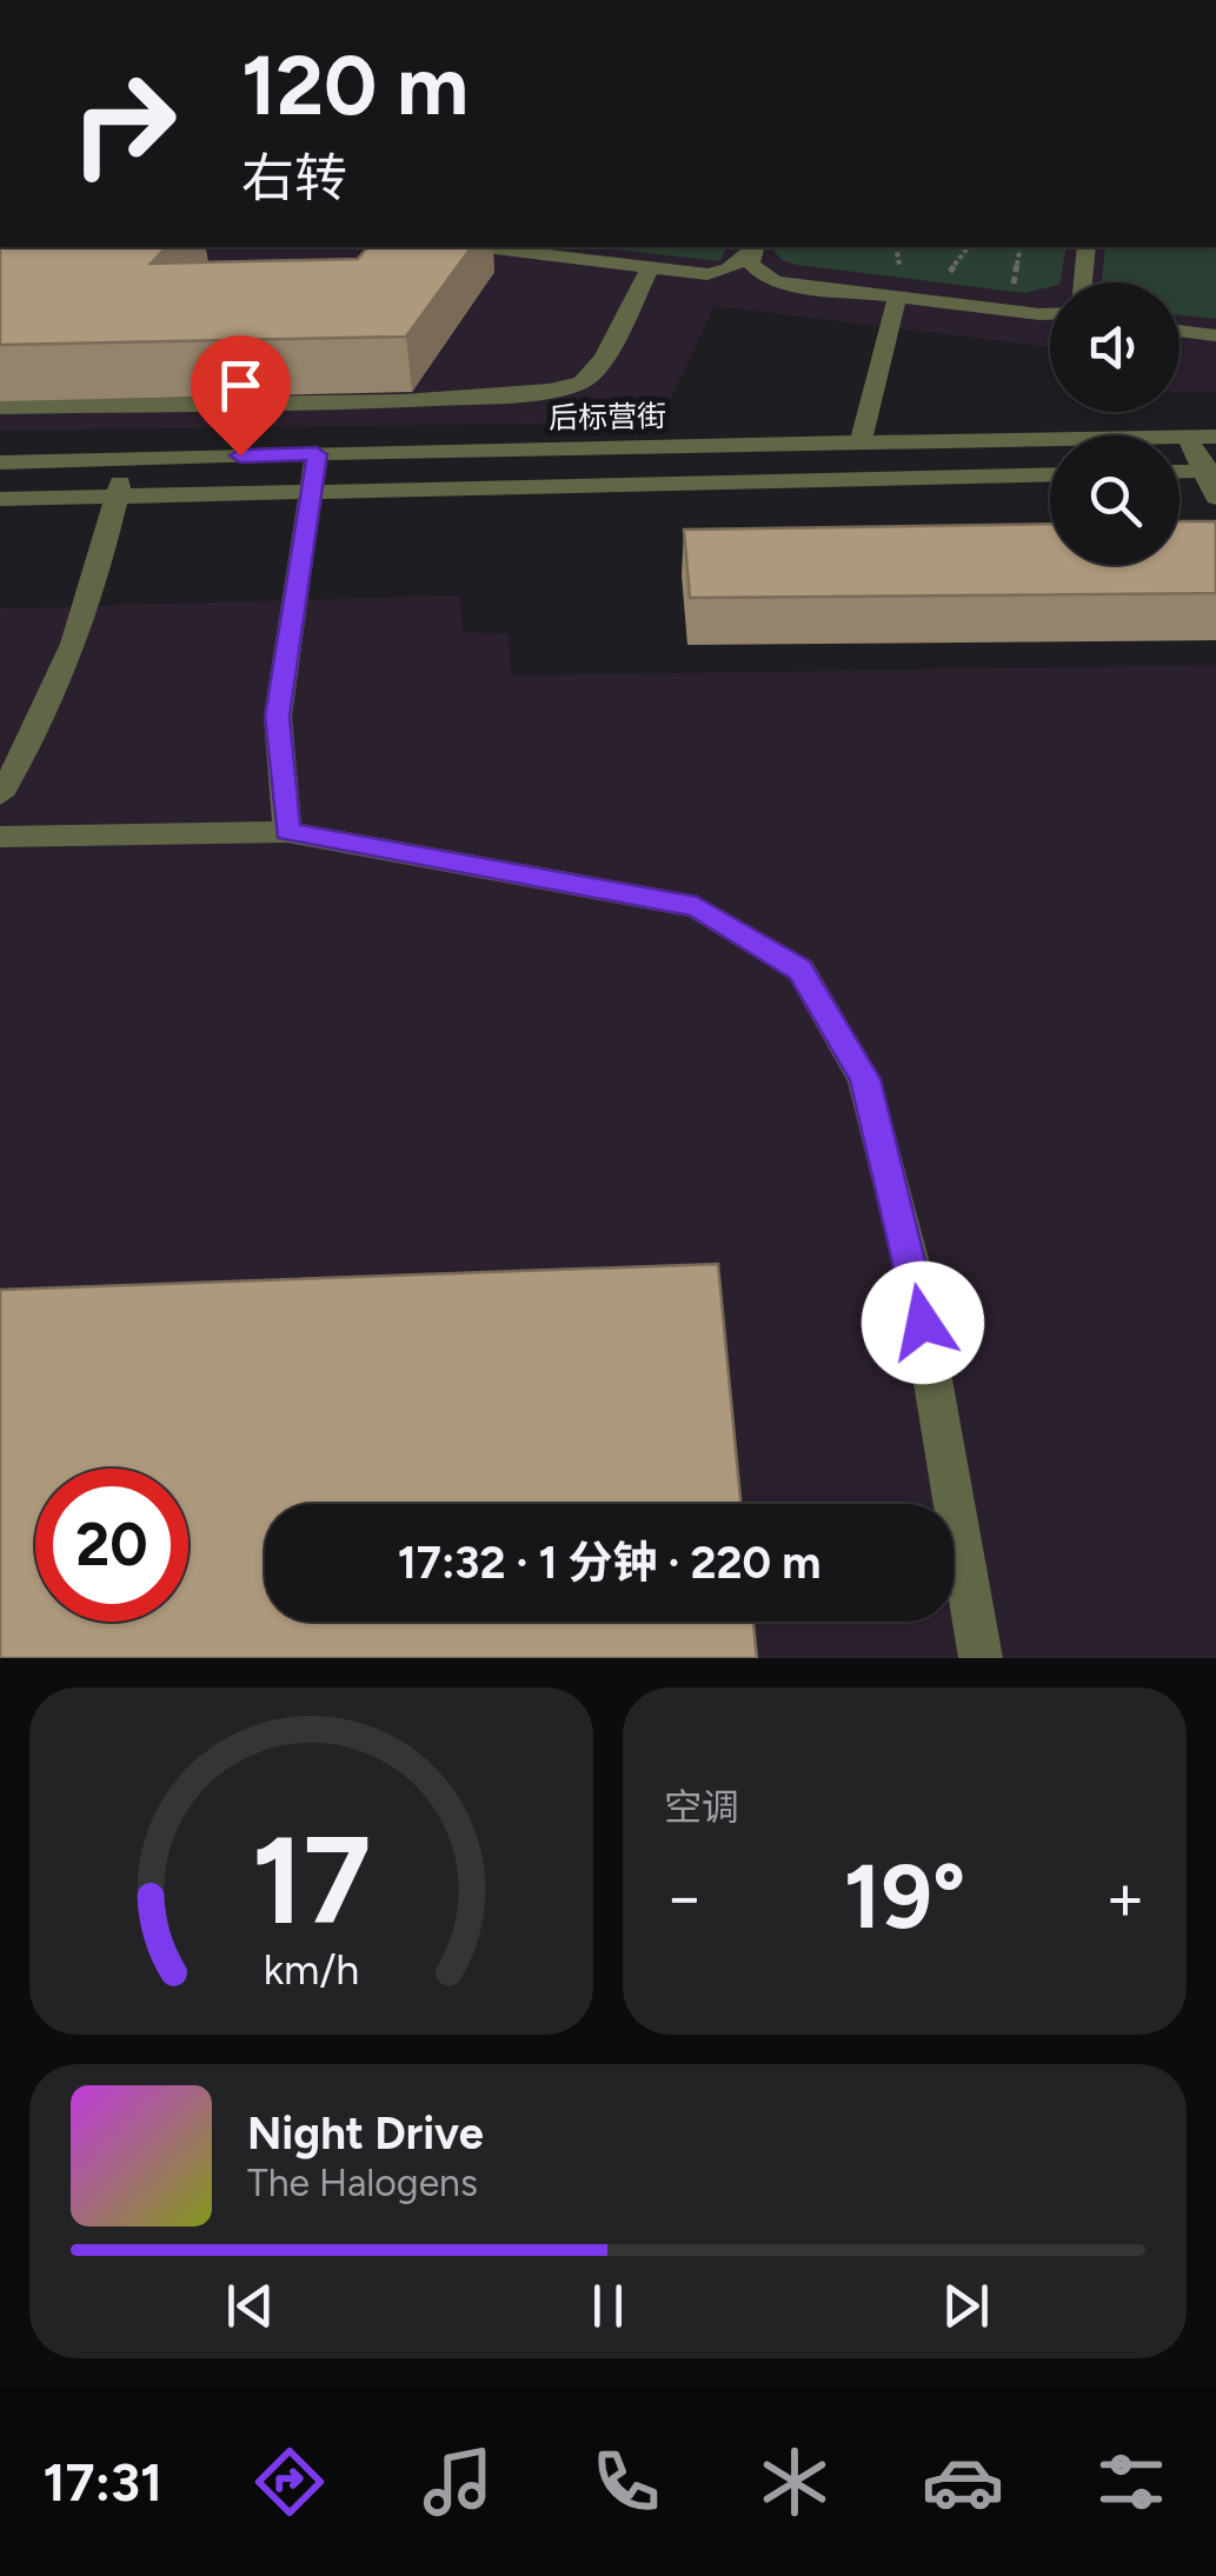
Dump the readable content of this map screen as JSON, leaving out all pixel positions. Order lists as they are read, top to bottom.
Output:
{
  "streets": {
    "street": ["后标营街"]
  },
  "page": {
    "turn": ["120 m", "右转"],
    "limit": "20",
    "trip": "17:32 · 1 分钟 · 220 m",
    "tile": "空调",
    "heat": ["−", "19°", "+"],
    "song": ["Night Drive", "The Halogens"],
    "tabs": "17:31",
    "gauge": ["17", "km/h"]
  }
}
